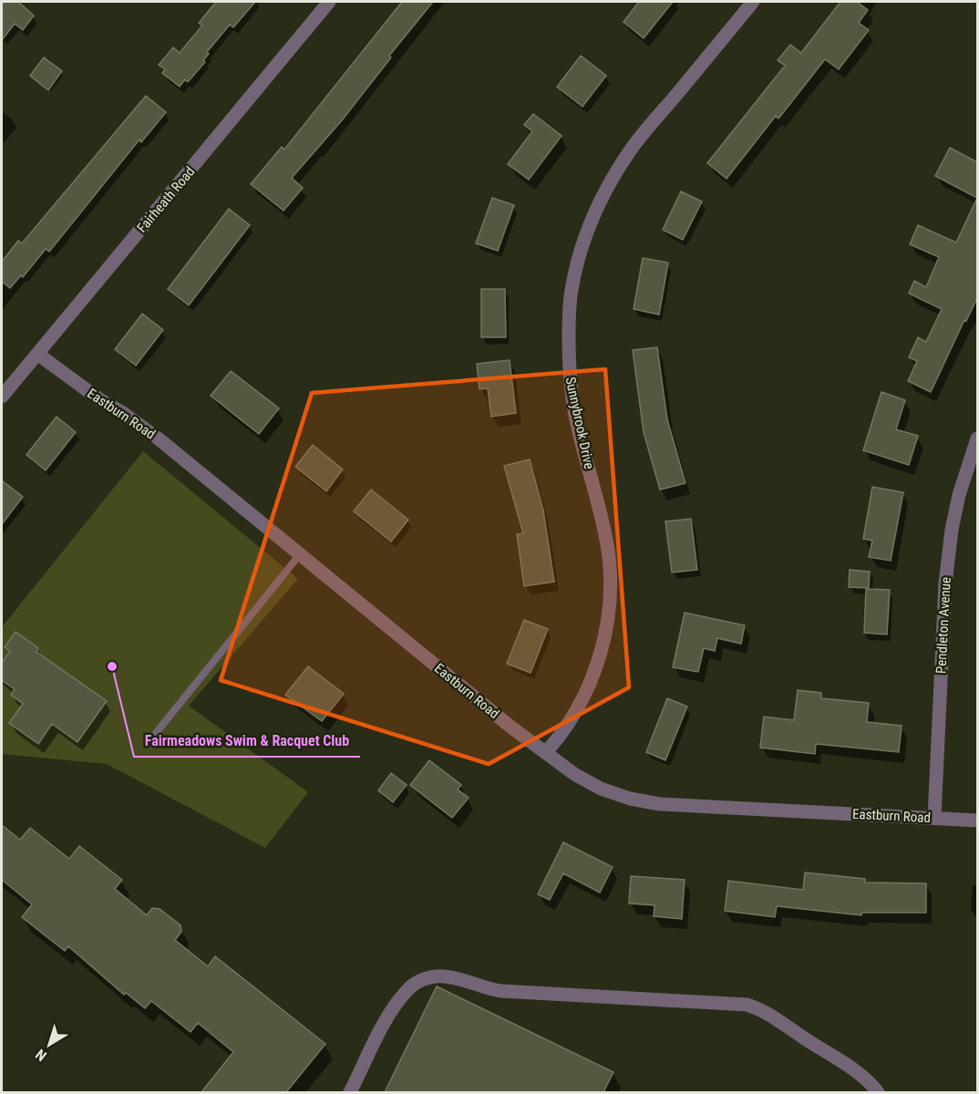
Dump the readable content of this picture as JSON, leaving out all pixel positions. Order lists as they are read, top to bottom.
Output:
{
  "streets": {
    "street": [
      "Fairheath Road",
      "Eastburn Road",
      "Sunnybrook Drive",
      "Pendleton Avenue"
    ]
  },
  "crossings": [
    ["Fairheath Road", "Eastburn Road"],
    ["Eastburn Road", "Sunnybrook Drive"],
    ["Eastburn Road", "Pendleton Avenue"]
  ],
  "places": ["Fairmeadows Swim & Racquet Club"],
  "north": "bottom left"
}
